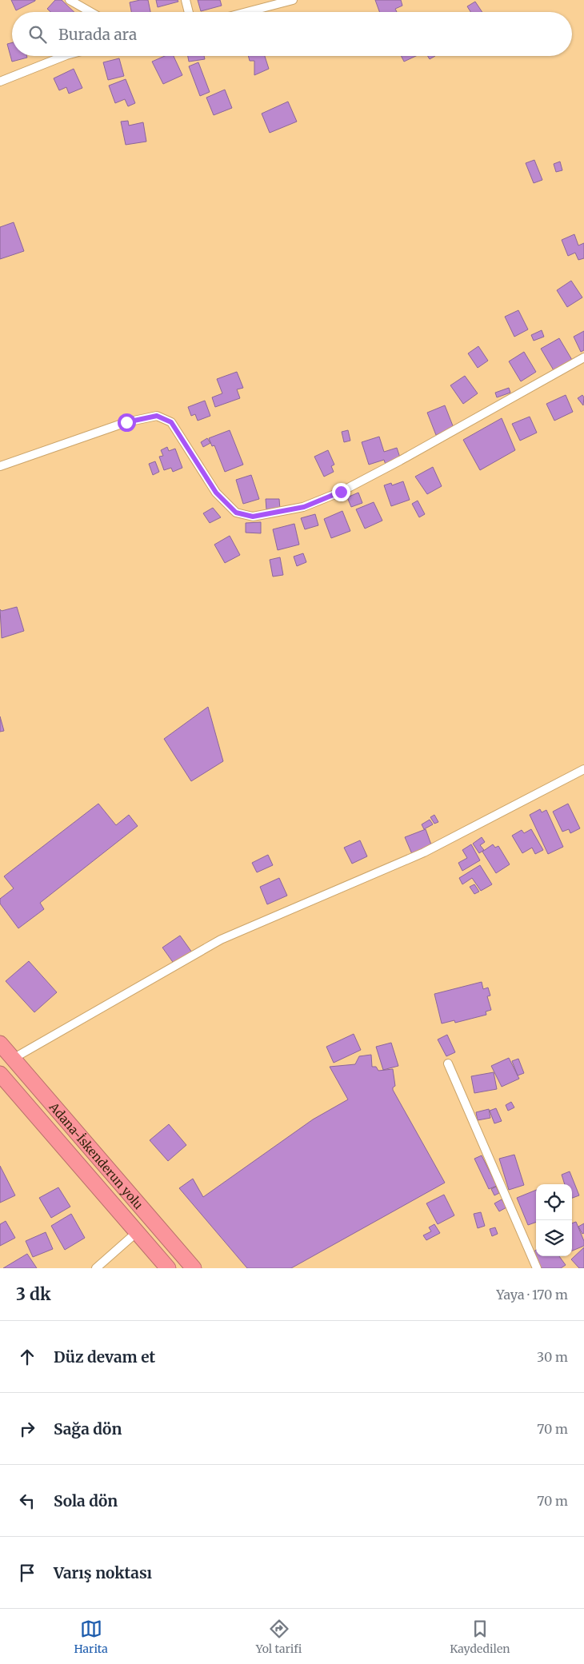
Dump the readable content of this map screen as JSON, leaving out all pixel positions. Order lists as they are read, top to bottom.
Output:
{
  "streets": {
    "highway": ["Adana-İskenderun yolu"]
  },
  "page": {
    "search": "Burada ara",
    "heading": ["3 dk", "Yaya · 170 m"],
    "list": [
      ["Düz devam et", "30 m"],
      ["Sağa dön", "70 m"],
      ["Sola dön", "70 m"],
      "Varış noktası"
    ],
    "nav": ["Harita", "Yol tarifi", "Kaydedilen"]
  }
}
